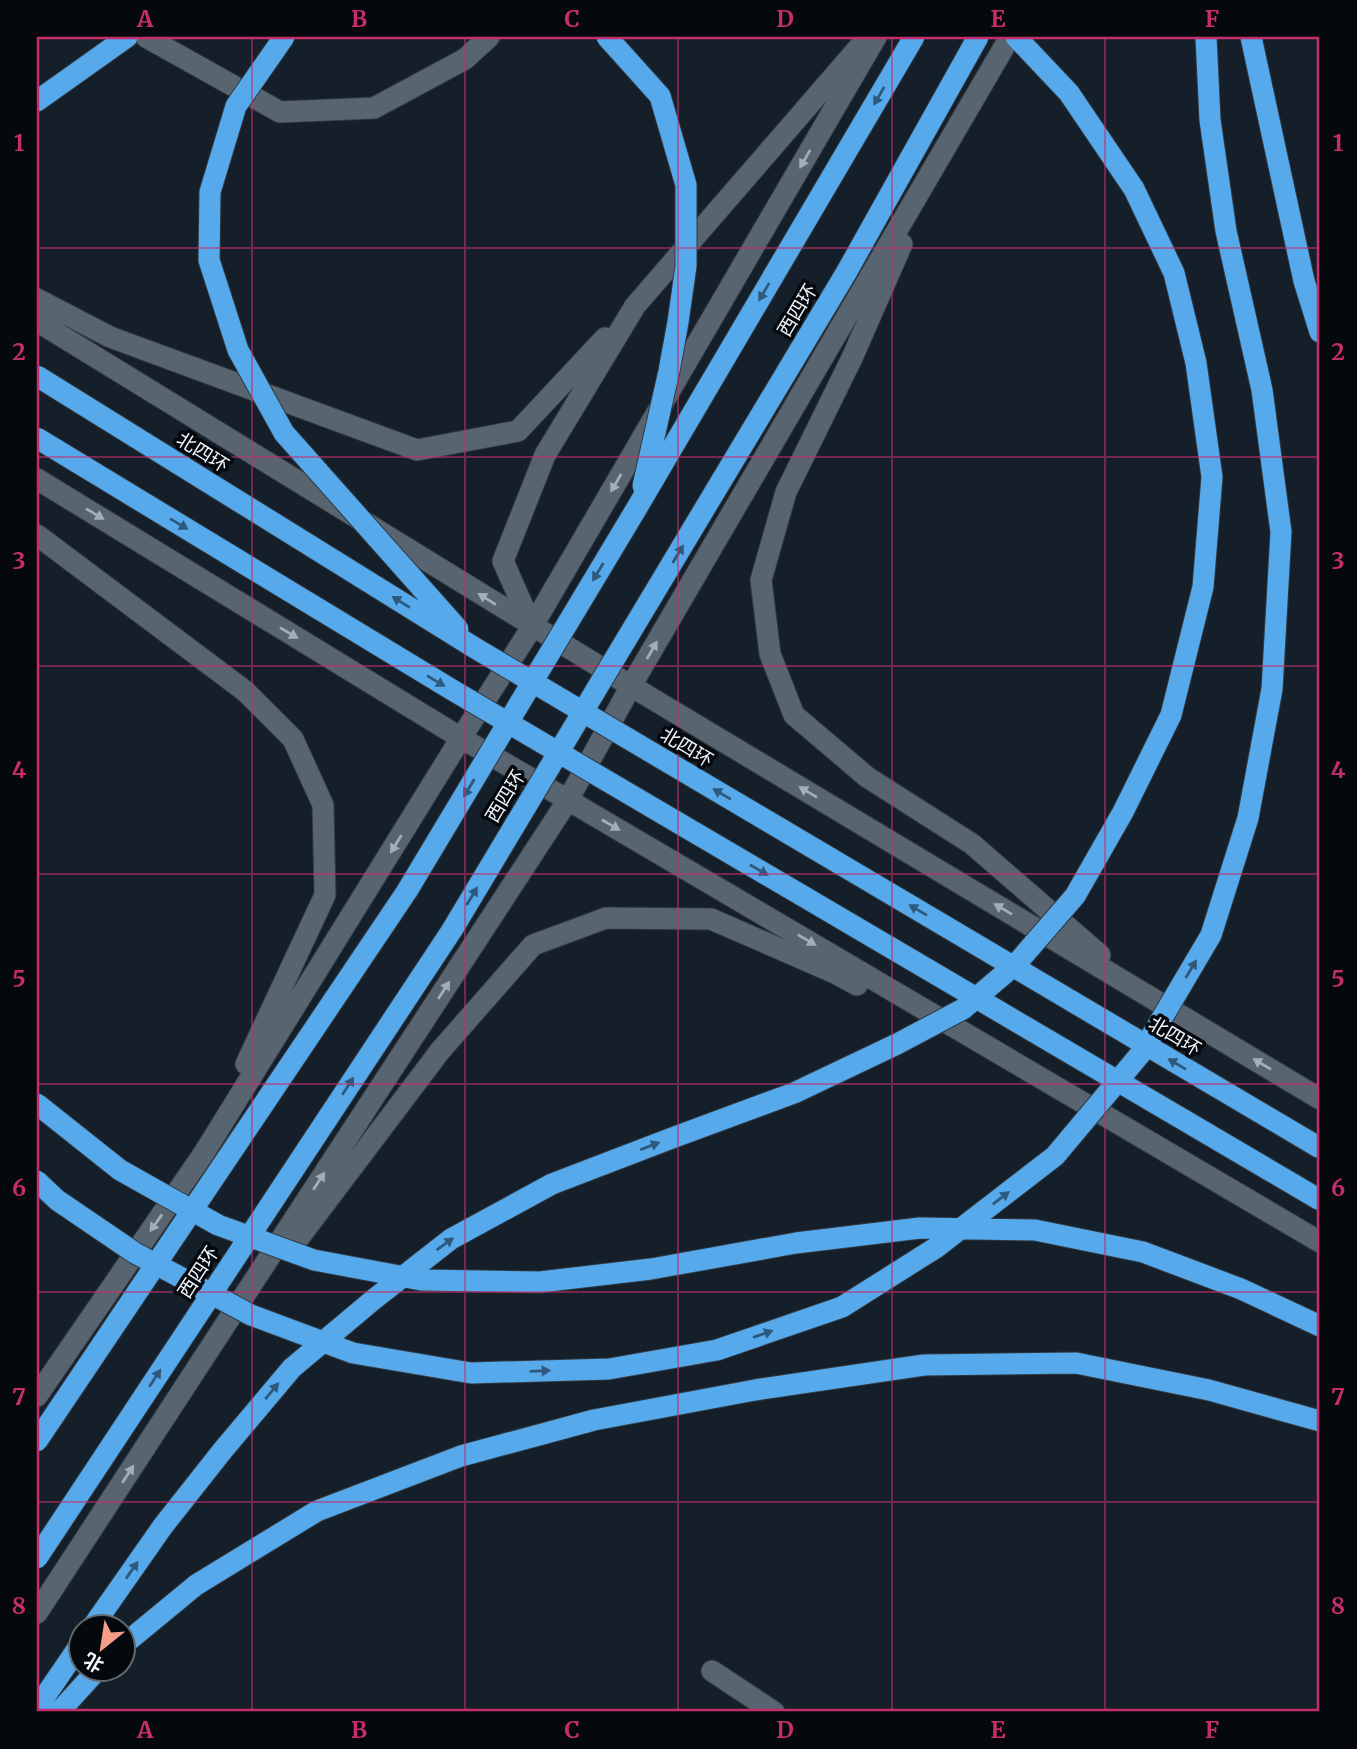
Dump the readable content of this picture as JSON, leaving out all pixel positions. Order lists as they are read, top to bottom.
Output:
{
  "streets": {
    "highway": ["西四环", "北四环"]
  },
  "north": "bottom left",
  "grid": {
    "columns": [
      "A",
      "B",
      "C",
      "D",
      "E",
      "F"
    ],
    "rows": [
      "1",
      "2",
      "3",
      "4",
      "5",
      "6",
      "7",
      "8"
    ]
  }
}
